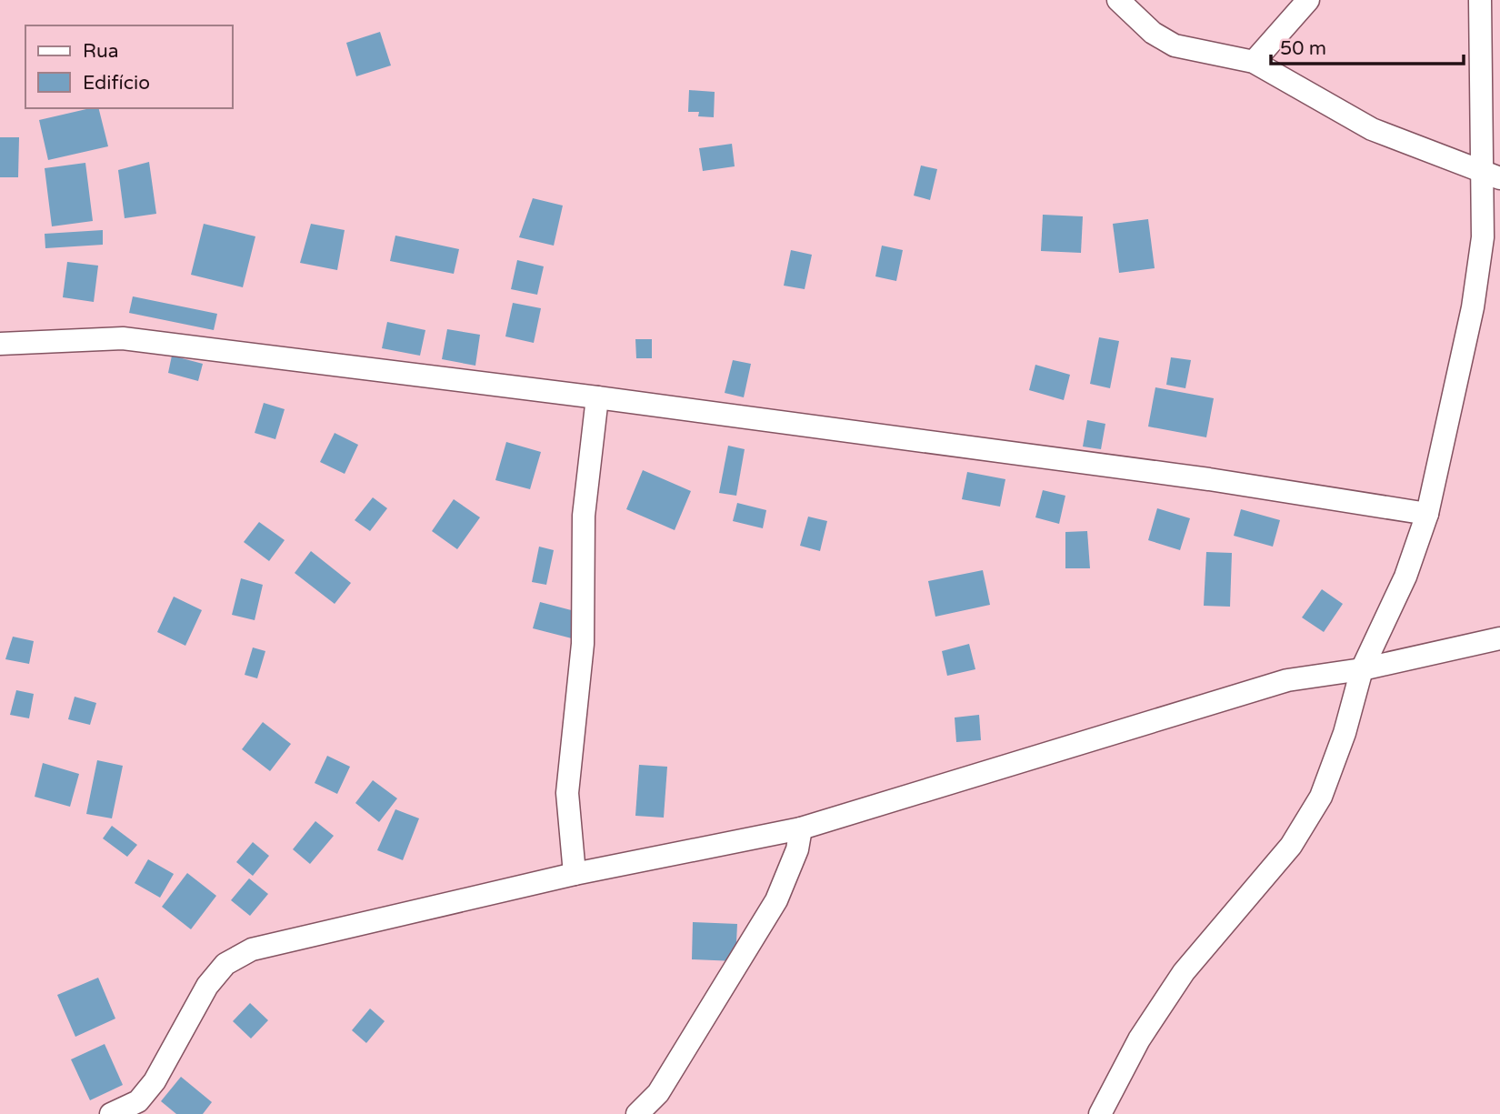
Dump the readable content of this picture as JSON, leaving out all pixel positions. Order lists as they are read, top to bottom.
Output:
{
  "legend": ["Rua", "Edifício"],
  "scale_bar": "50 m"
}
